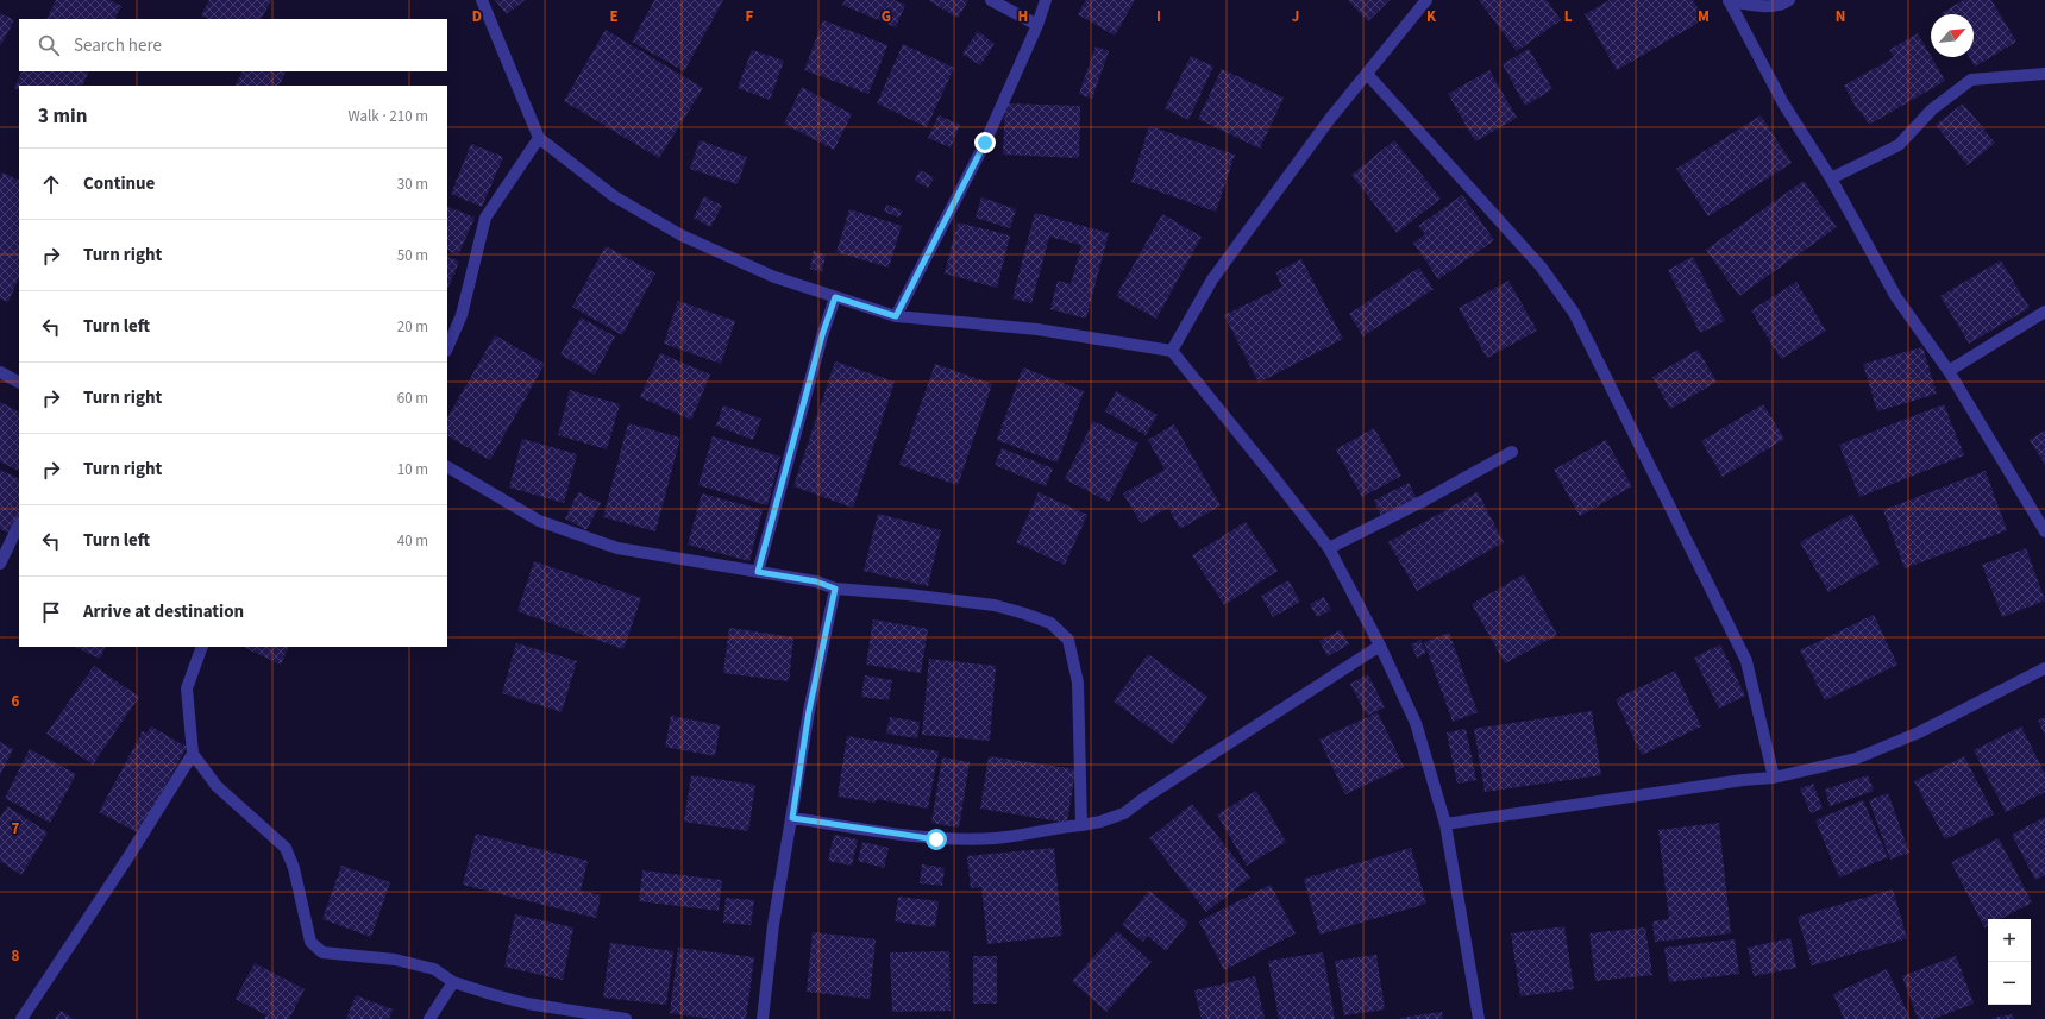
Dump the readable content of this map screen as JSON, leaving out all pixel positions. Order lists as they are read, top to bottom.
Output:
{
  "north": "top right",
  "page": {
    "search": "Search here",
    "heading": ["3 min", "Walk · 210 m"],
    "list": [
      ["Continue", "30 m"],
      ["Turn right", "50 m"],
      ["Turn left", "20 m"],
      ["Turn right", "60 m"],
      ["Turn right", "10 m"],
      ["Turn left", "40 m"],
      "Arrive at destination"
    ],
    "map_buttons": ["+", "−"]
  },
  "grid": {
    "columns": [
      "D",
      "E",
      "F",
      "G",
      "H",
      "I",
      "J",
      "K",
      "L",
      "M",
      "N"
    ],
    "rows": ["6", "7", "8"]
  }
}
